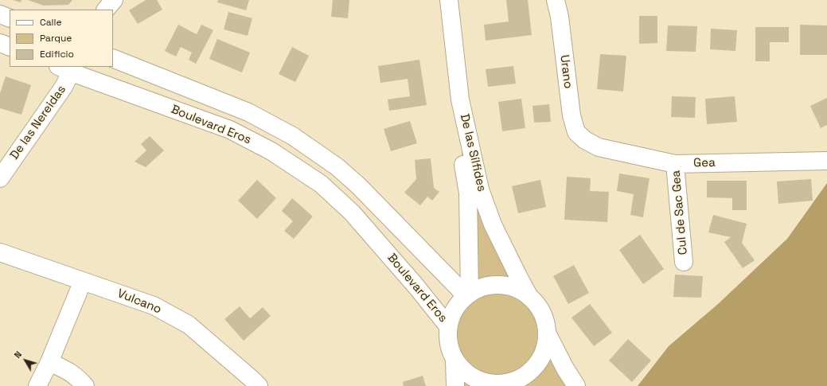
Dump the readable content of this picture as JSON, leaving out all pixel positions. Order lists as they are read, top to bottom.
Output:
{
  "streets": {
    "street": [
      "Urano",
      "De las Nereidas",
      "Boulevard Eros",
      "De las Sílfides",
      "Gea",
      "Cul de Sac Gea",
      "Vulcano"
    ]
  },
  "crossings": [
    ["Urano", "Gea"],
    ["De las Nereidas", "Boulevard Eros"],
    ["Boulevard Eros", "De las Sílfides"],
    ["Gea", "Cul de Sac Gea"]
  ],
  "legend": ["Calle", "Parque", "Edificio"],
  "north": "top left"
}
